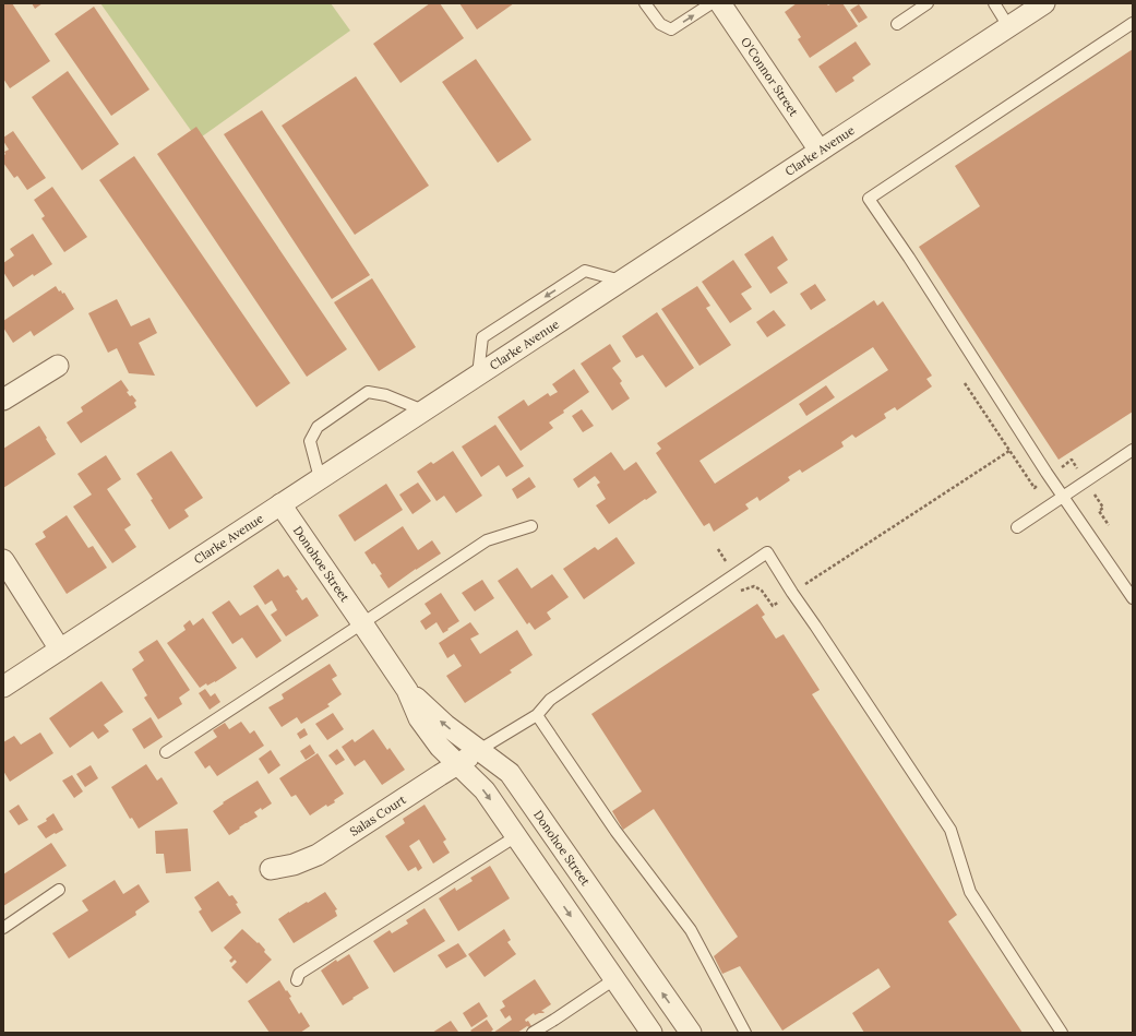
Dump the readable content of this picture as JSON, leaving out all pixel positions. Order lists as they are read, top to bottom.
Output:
{
  "streets": {
    "street": [
      "O'Connor Street",
      "Clarke Avenue",
      "Donohoe Street",
      "Salas Court"
    ]
  },
  "crossings": [
    ["O'Connor Street", "Clarke Avenue"],
    ["Clarke Avenue", "Donohoe Street"],
    ["Donohoe Street", "Salas Court"]
  ]
}
